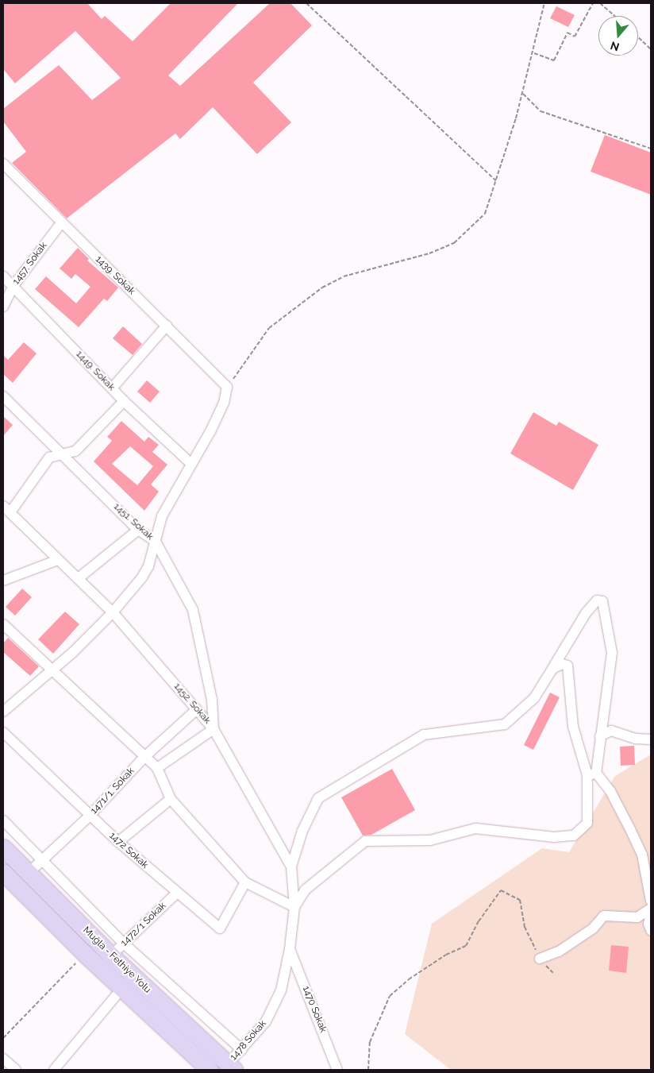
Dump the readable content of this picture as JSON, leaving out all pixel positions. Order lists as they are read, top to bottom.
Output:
{
  "streets": {
    "highway": ["Muğla - Fethiye Yolu"],
    "street": [
      "1457. Sokak",
      "1439. Sokak",
      "1449. Sokak",
      "1451. Sokak",
      "1452. Sokak",
      "1471/1. Sokak",
      "1472 Sokak",
      "1472/1 Sokak",
      "1470 Sokak",
      "1478 Sokak"
    ]
  },
  "crossings": [
    ["1457. Sokak", "1439. Sokak"],
    ["1457. Sokak", "1449. Sokak"],
    ["1451. Sokak", "1452. Sokak"],
    ["1452. Sokak", "1471/1. Sokak"],
    ["1452. Sokak", "1470 Sokak"],
    ["1452. Sokak", "1478 Sokak"],
    ["1471/1. Sokak", "1472 Sokak"],
    ["1471/1. Sokak", "Muğla - Fethiye Yolu"],
    ["1472 Sokak", "1472/1 Sokak"],
    ["1472/1 Sokak", "Muğla - Fethiye Yolu"],
    ["Muğla - Fethiye Yolu", "1478 Sokak"],
    ["1470 Sokak", "1478 Sokak"]
  ],
  "north": "bottom"
}
